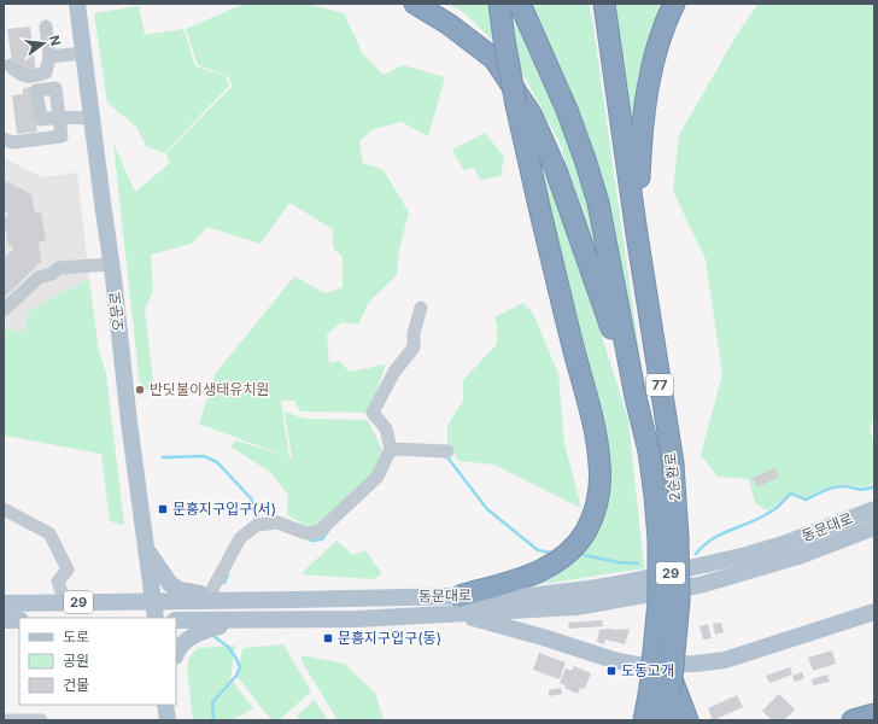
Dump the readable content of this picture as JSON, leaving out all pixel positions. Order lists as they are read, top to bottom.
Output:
{
  "streets": {
    "highway": ["77", "2순환로"],
    "main road": ["오문로", "동문대로", "29"]
  },
  "crossings": [
    ["오문로", "동문대로"]
  ],
  "places": {
    "other": ["반딧불이생태유치원"],
    "transit": ["문흥지구입구(서)", "문흥지구입구(동)", "도동고개"]
  },
  "legend": ["도로", "공원", "건물"],
  "north": "right"
}
